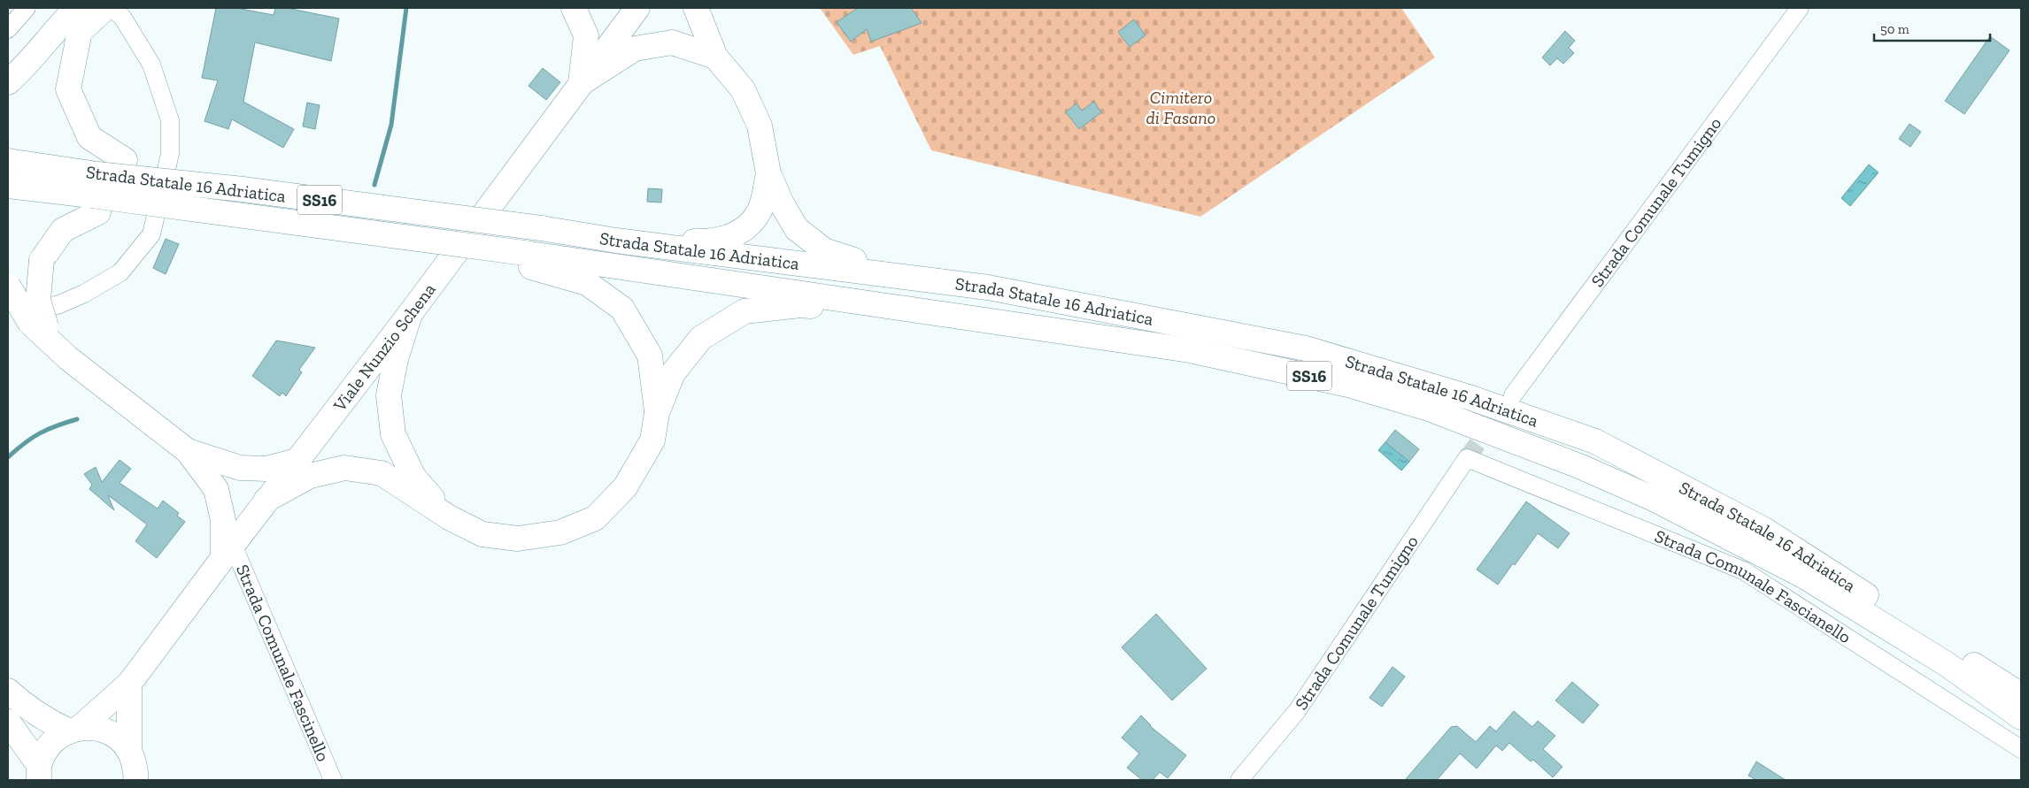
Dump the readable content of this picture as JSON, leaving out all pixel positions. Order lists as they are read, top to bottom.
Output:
{
  "streets": {
    "main road": ["Strada Statale 16 Adriatica", "SS16", "Viale Nunzio Schena"],
    "street": ["Strada Comunale Tumigno", "Strada Comunale Fascianello", "Strada Comunale Fascinello"]
  },
  "crossings": [
    ["Strada Comunale Tumigno", "Strada Comunale Fascianello"],
    ["Viale Nunzio Schena", "Strada Comunale Fascinello"]
  ],
  "parks": ["Cimitero di Fasano"],
  "scale_bar": "50 m"
}
